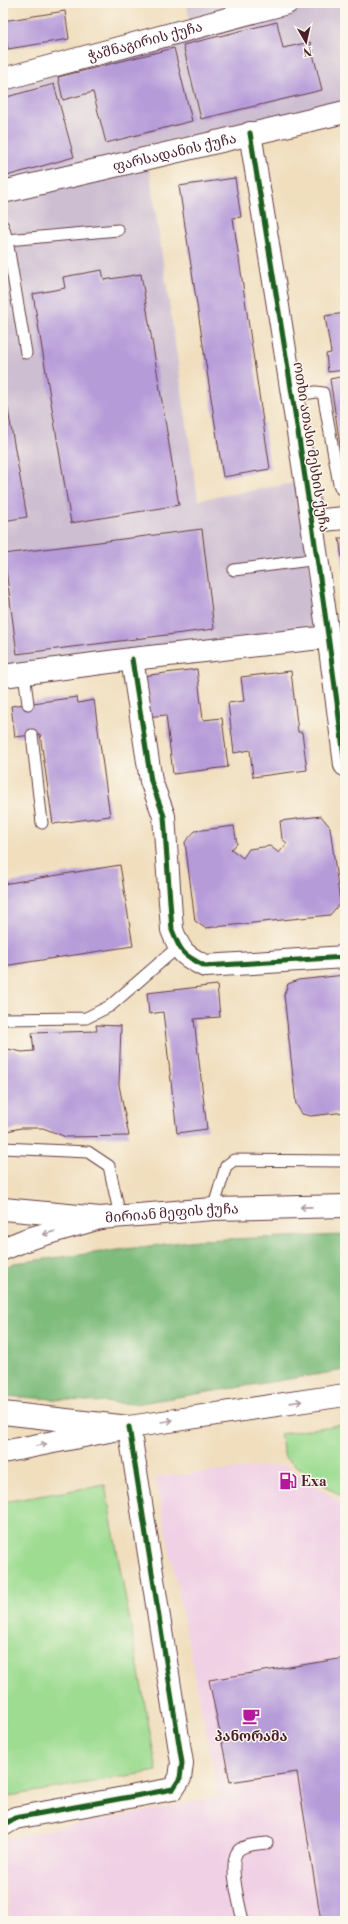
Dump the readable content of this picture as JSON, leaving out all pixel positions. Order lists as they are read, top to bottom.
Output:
{
  "streets": {
    "main road": [
      "ჭაშნაგირის ქუჩა",
      "ფარსადანის ქუჩა",
      "ოთხი ათასი მესხის ქუჩა",
      "მირიან მეფის ქუჩა"
    ]
  },
  "crossings": [
    ["ფარსადანის ქუჩა", "ოთხი ათასი მესხის ქუჩა"]
  ],
  "places": {
    "fuel station": ["Exa"],
    "cafe": ["პანორამა"]
  },
  "north": "bottom"
}
